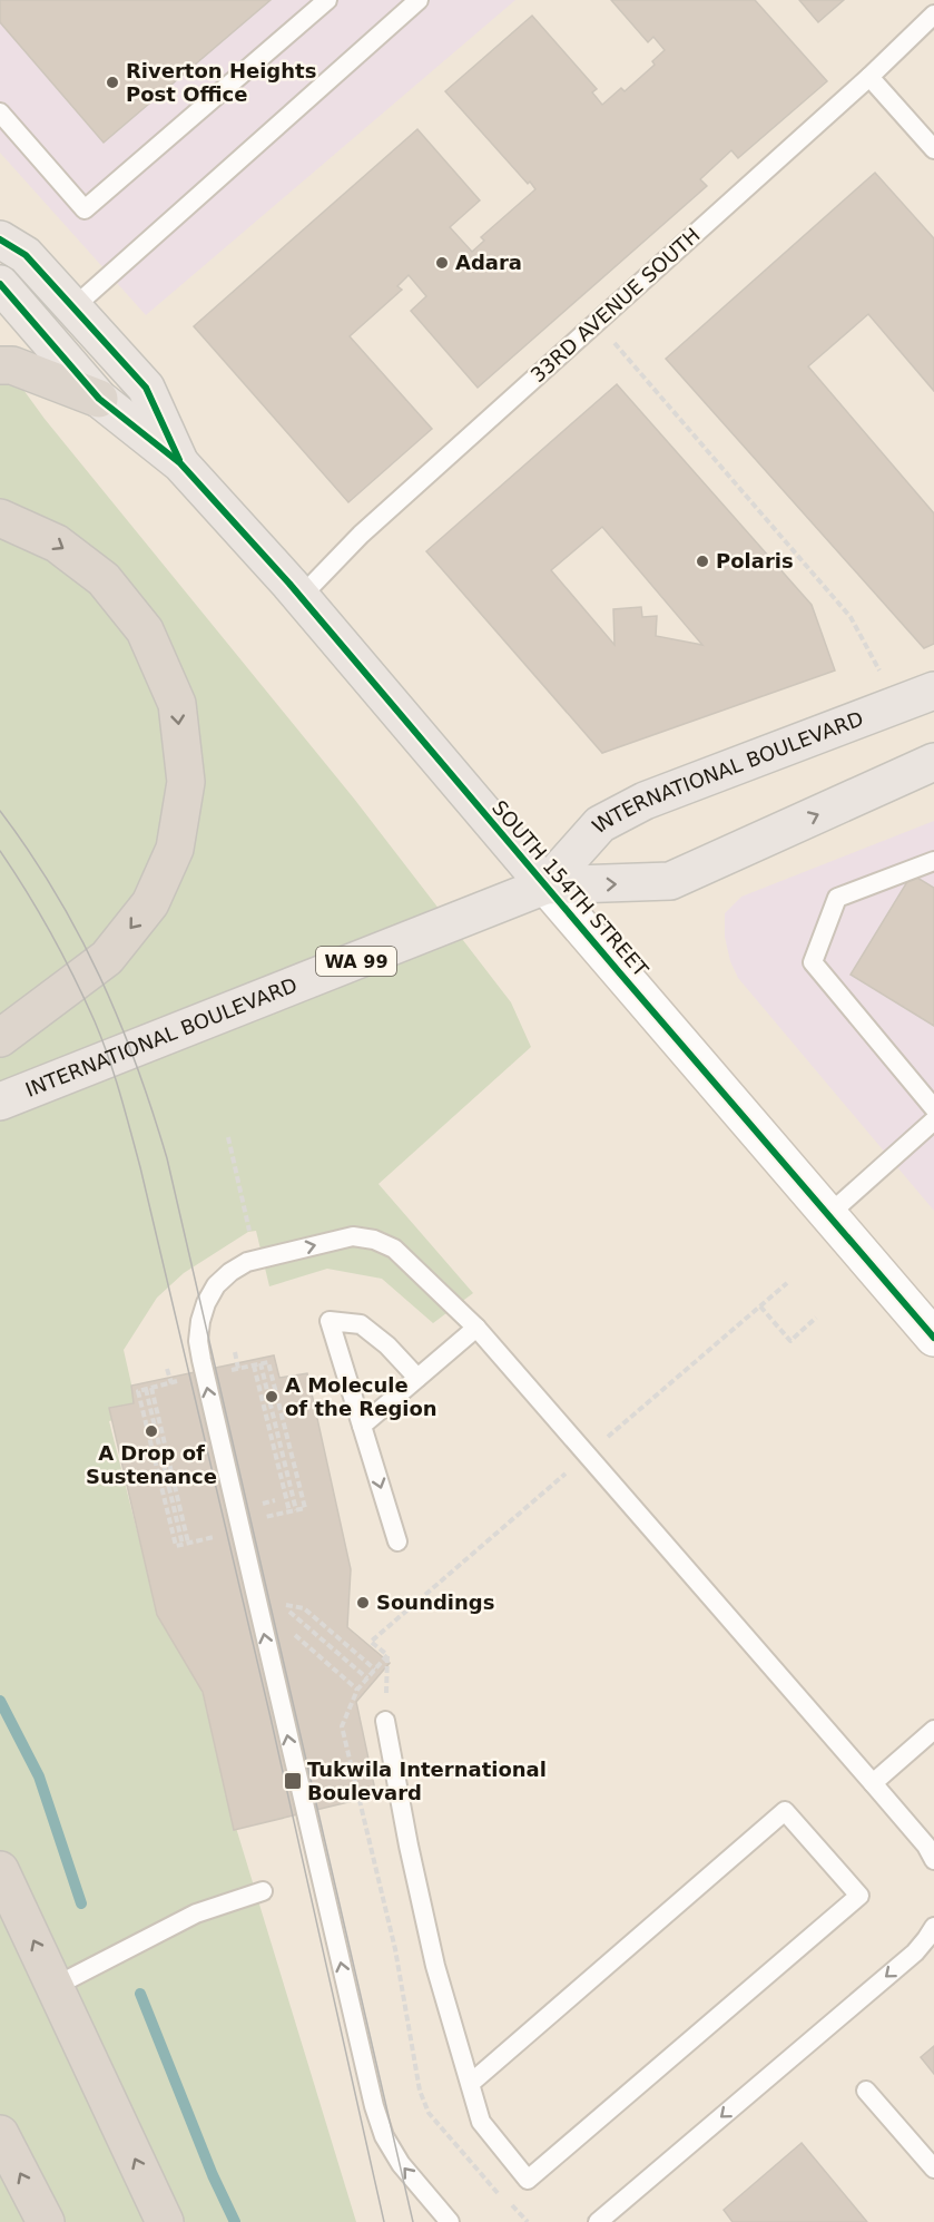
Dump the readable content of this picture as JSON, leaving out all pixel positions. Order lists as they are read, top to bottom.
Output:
{
  "streets": {
    "main road": ["INTERNATIONAL BOULEVARD", "SOUTH 154TH STREET", "WA 99"],
    "lane": ["33RD AVENUE SOUTH"]
  },
  "crossings": [
    ["33RD AVENUE SOUTH", "SOUTH 154TH STREET"],
    ["INTERNATIONAL BOULEVARD", "SOUTH 154TH STREET"]
  ],
  "places": {
    "other": [
      "Riverton Heights Post Office",
      "Adara",
      "Polaris",
      "A Molecule of the Region",
      "A Drop of Sustenance",
      "Soundings"
    ],
    "transit": ["Tukwila International Boulevard"]
  }
}
